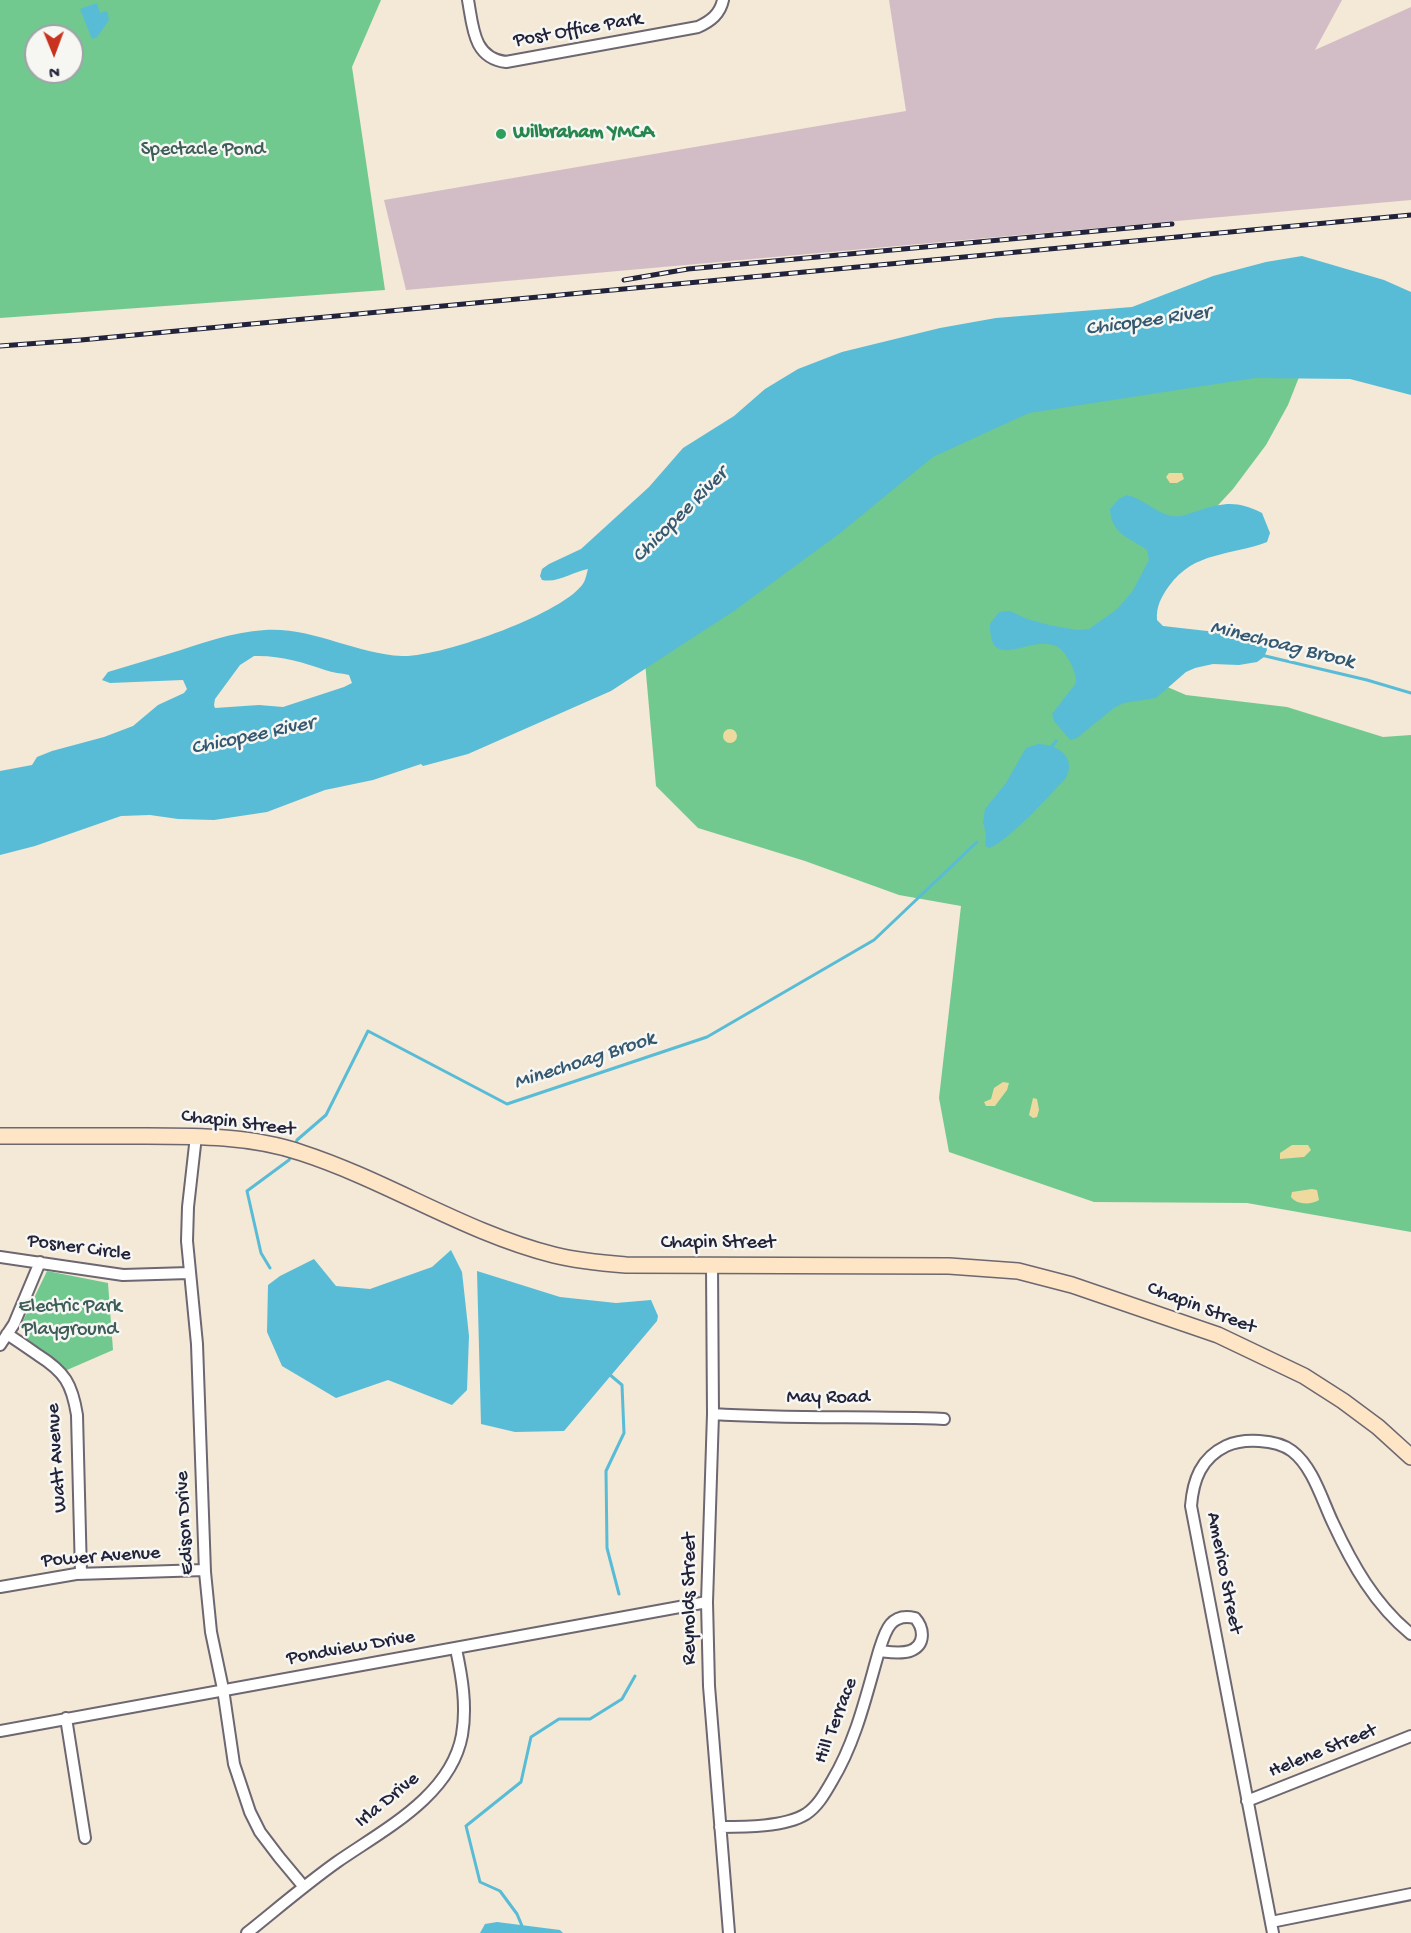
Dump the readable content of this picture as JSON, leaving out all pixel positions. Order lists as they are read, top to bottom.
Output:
{
  "streets": {
    "main road": ["Chapin Street"],
    "street": [
      "Post Office Park",
      "Posner Circle",
      "May Road",
      "Watt Avenue",
      "Edison Drive",
      "Power Avenue",
      "Americo Street",
      "Reynolds Street",
      "Pondview Drive",
      "Hill Terrace",
      "Helene Street",
      "Irla Drive"
    ]
  },
  "crossings": [
    ["Chapin Street", "Edison Drive"],
    ["Chapin Street", "Reynolds Street"],
    ["Posner Circle", "Edison Drive"],
    ["May Road", "Reynolds Street"],
    ["Watt Avenue", "Power Avenue"],
    ["Edison Drive", "Power Avenue"],
    ["Edison Drive", "Pondview Drive"],
    ["Edison Drive", "Irla Drive"],
    ["Americo Street", "Helene Street"],
    ["Reynolds Street", "Pondview Drive"],
    ["Reynolds Street", "Hill Terrace"],
    ["Pondview Drive", "Irla Drive"]
  ],
  "water": ["Chicopee River", "Minechoag Brook"],
  "parks": ["Spectacle Pond", "Electric Park Playground"],
  "places": ["Wilbraham YMCA"],
  "north": "bottom"
}
